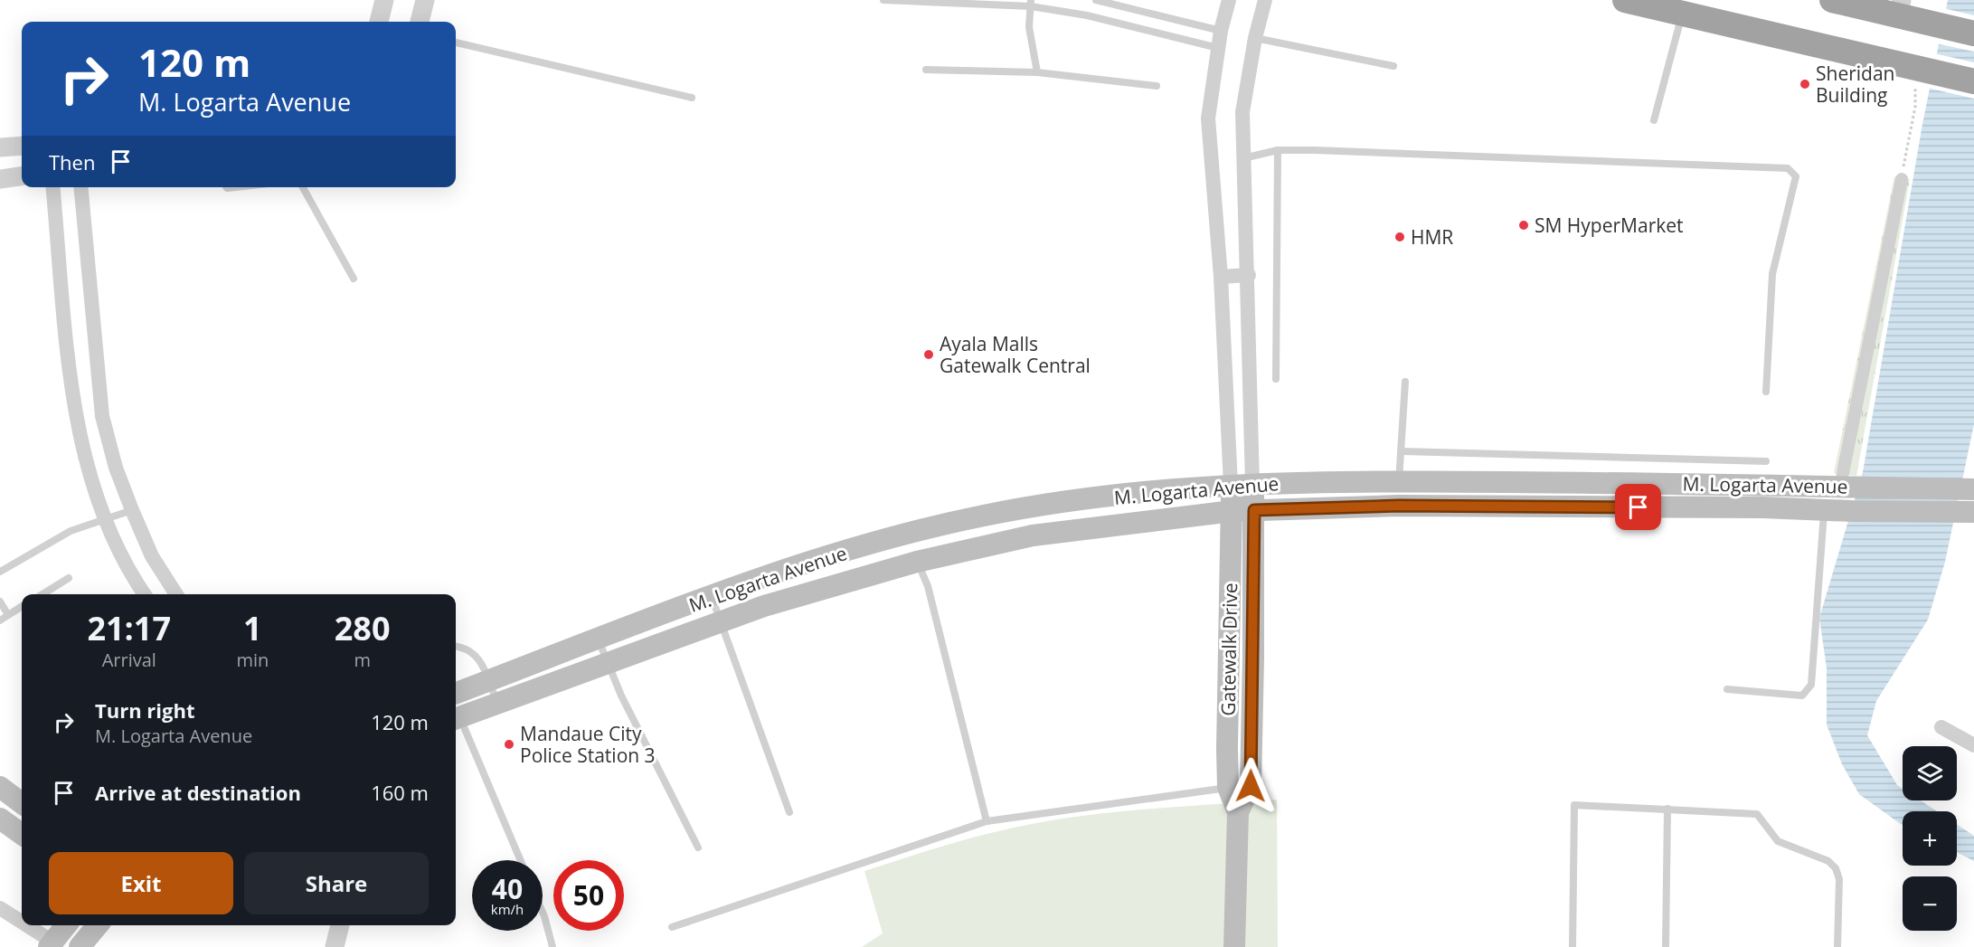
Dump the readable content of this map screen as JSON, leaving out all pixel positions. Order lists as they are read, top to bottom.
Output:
{
  "streets": {
    "main road": ["M. Logarta Avenue", "Gatewalk Drive"]
  },
  "crossings": [
    ["M. Logarta Avenue", "Gatewalk Drive"]
  ],
  "places": [
    "Sheridan Building",
    "SM HyperMarket",
    "HMR",
    "Ayala Malls Gatewalk Central",
    "Mandaue City Police Station 3"
  ],
  "page": {
    "turn": ["120 m", "M. Logarta Avenue"],
    "then": "Then",
    "eta": [
      "21:17",
      "Arrival",
      "1",
      "min",
      "280",
      "m"
    ],
    "list": [
      {
        "name": "Turn right",
        "note": "M. Logarta Avenue",
        "value": "120 m"
      },
      {
        "name": "Arrive at destination",
        "value": "160 m"
      }
    ],
    "map_buttons": ["+", "−"],
    "buttons": ["Exit", "Share"],
    "speed": "40 km/h",
    "limit": "50"
  }
}
